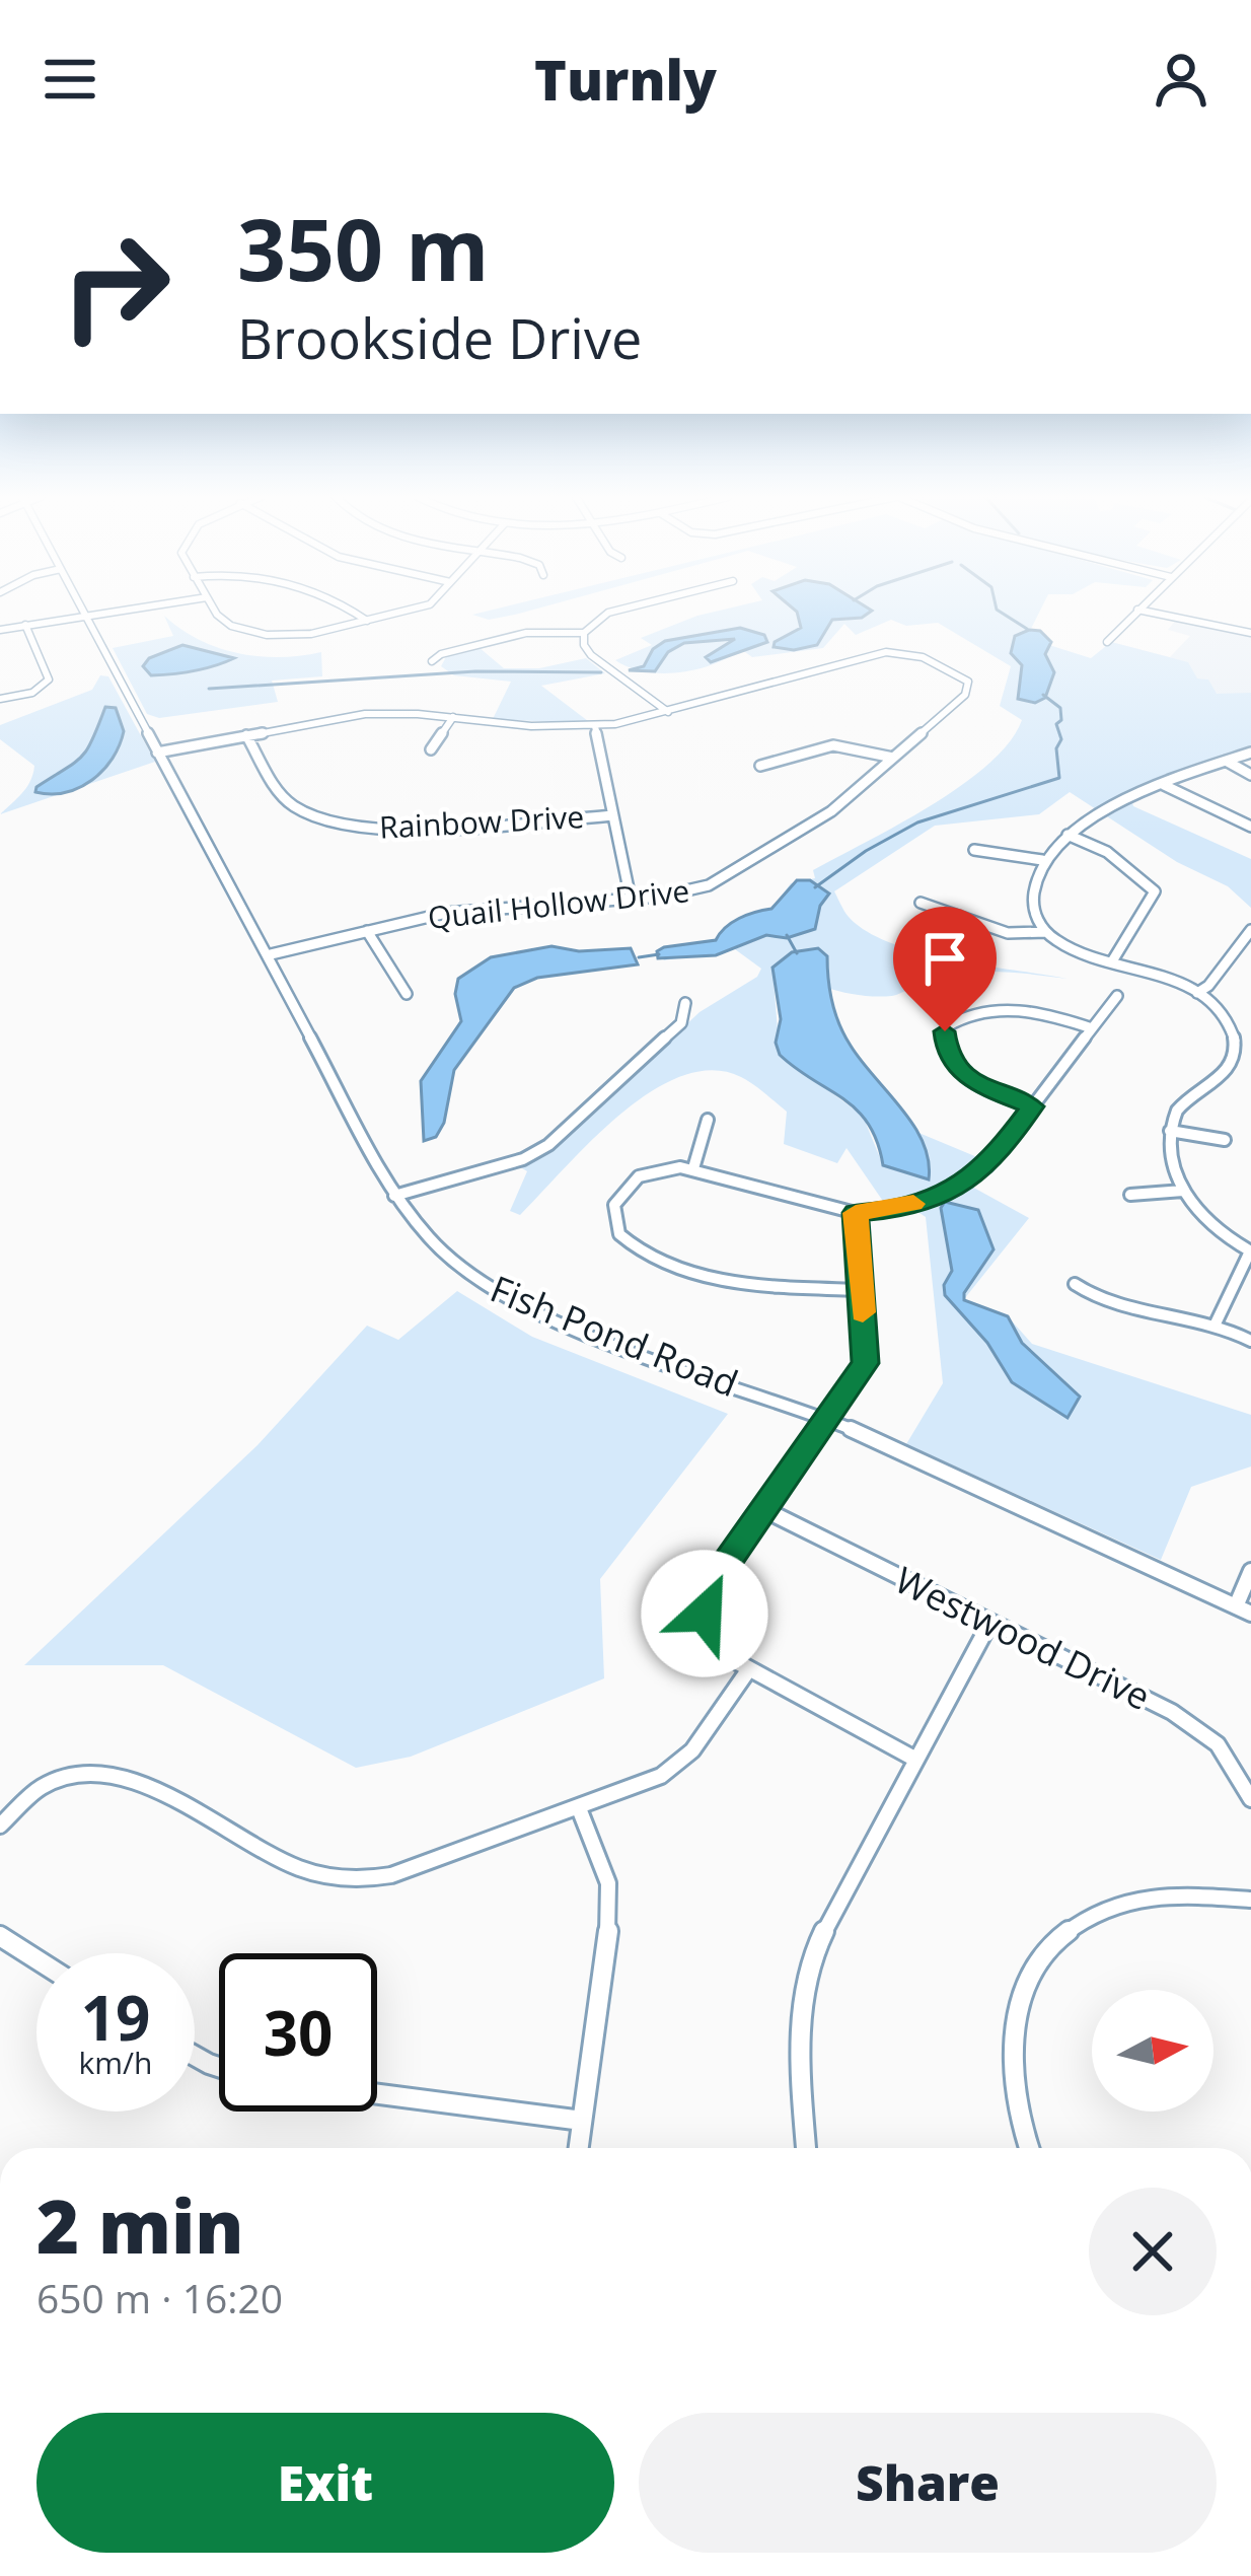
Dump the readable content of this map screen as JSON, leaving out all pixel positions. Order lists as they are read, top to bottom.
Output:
{
  "streets": {
    "street": [
      "Rainbow Drive",
      "Quail Hollow Drive",
      "Fish Pond Road",
      "Westwood Drive"
    ]
  },
  "crossings": [
    ["Rainbow Drive", "Quail Hollow Drive"],
    ["Quail Hollow Drive", "Fish Pond Road"]
  ],
  "north": "right",
  "page": {
    "header": "Turnly",
    "turn": ["350 m", "Brookside Drive"],
    "speed": "19 km/h",
    "limit": "30",
    "heading": ["2 min", "650 m · 16:20"],
    "buttons": ["Exit", "Share"]
  }
}
